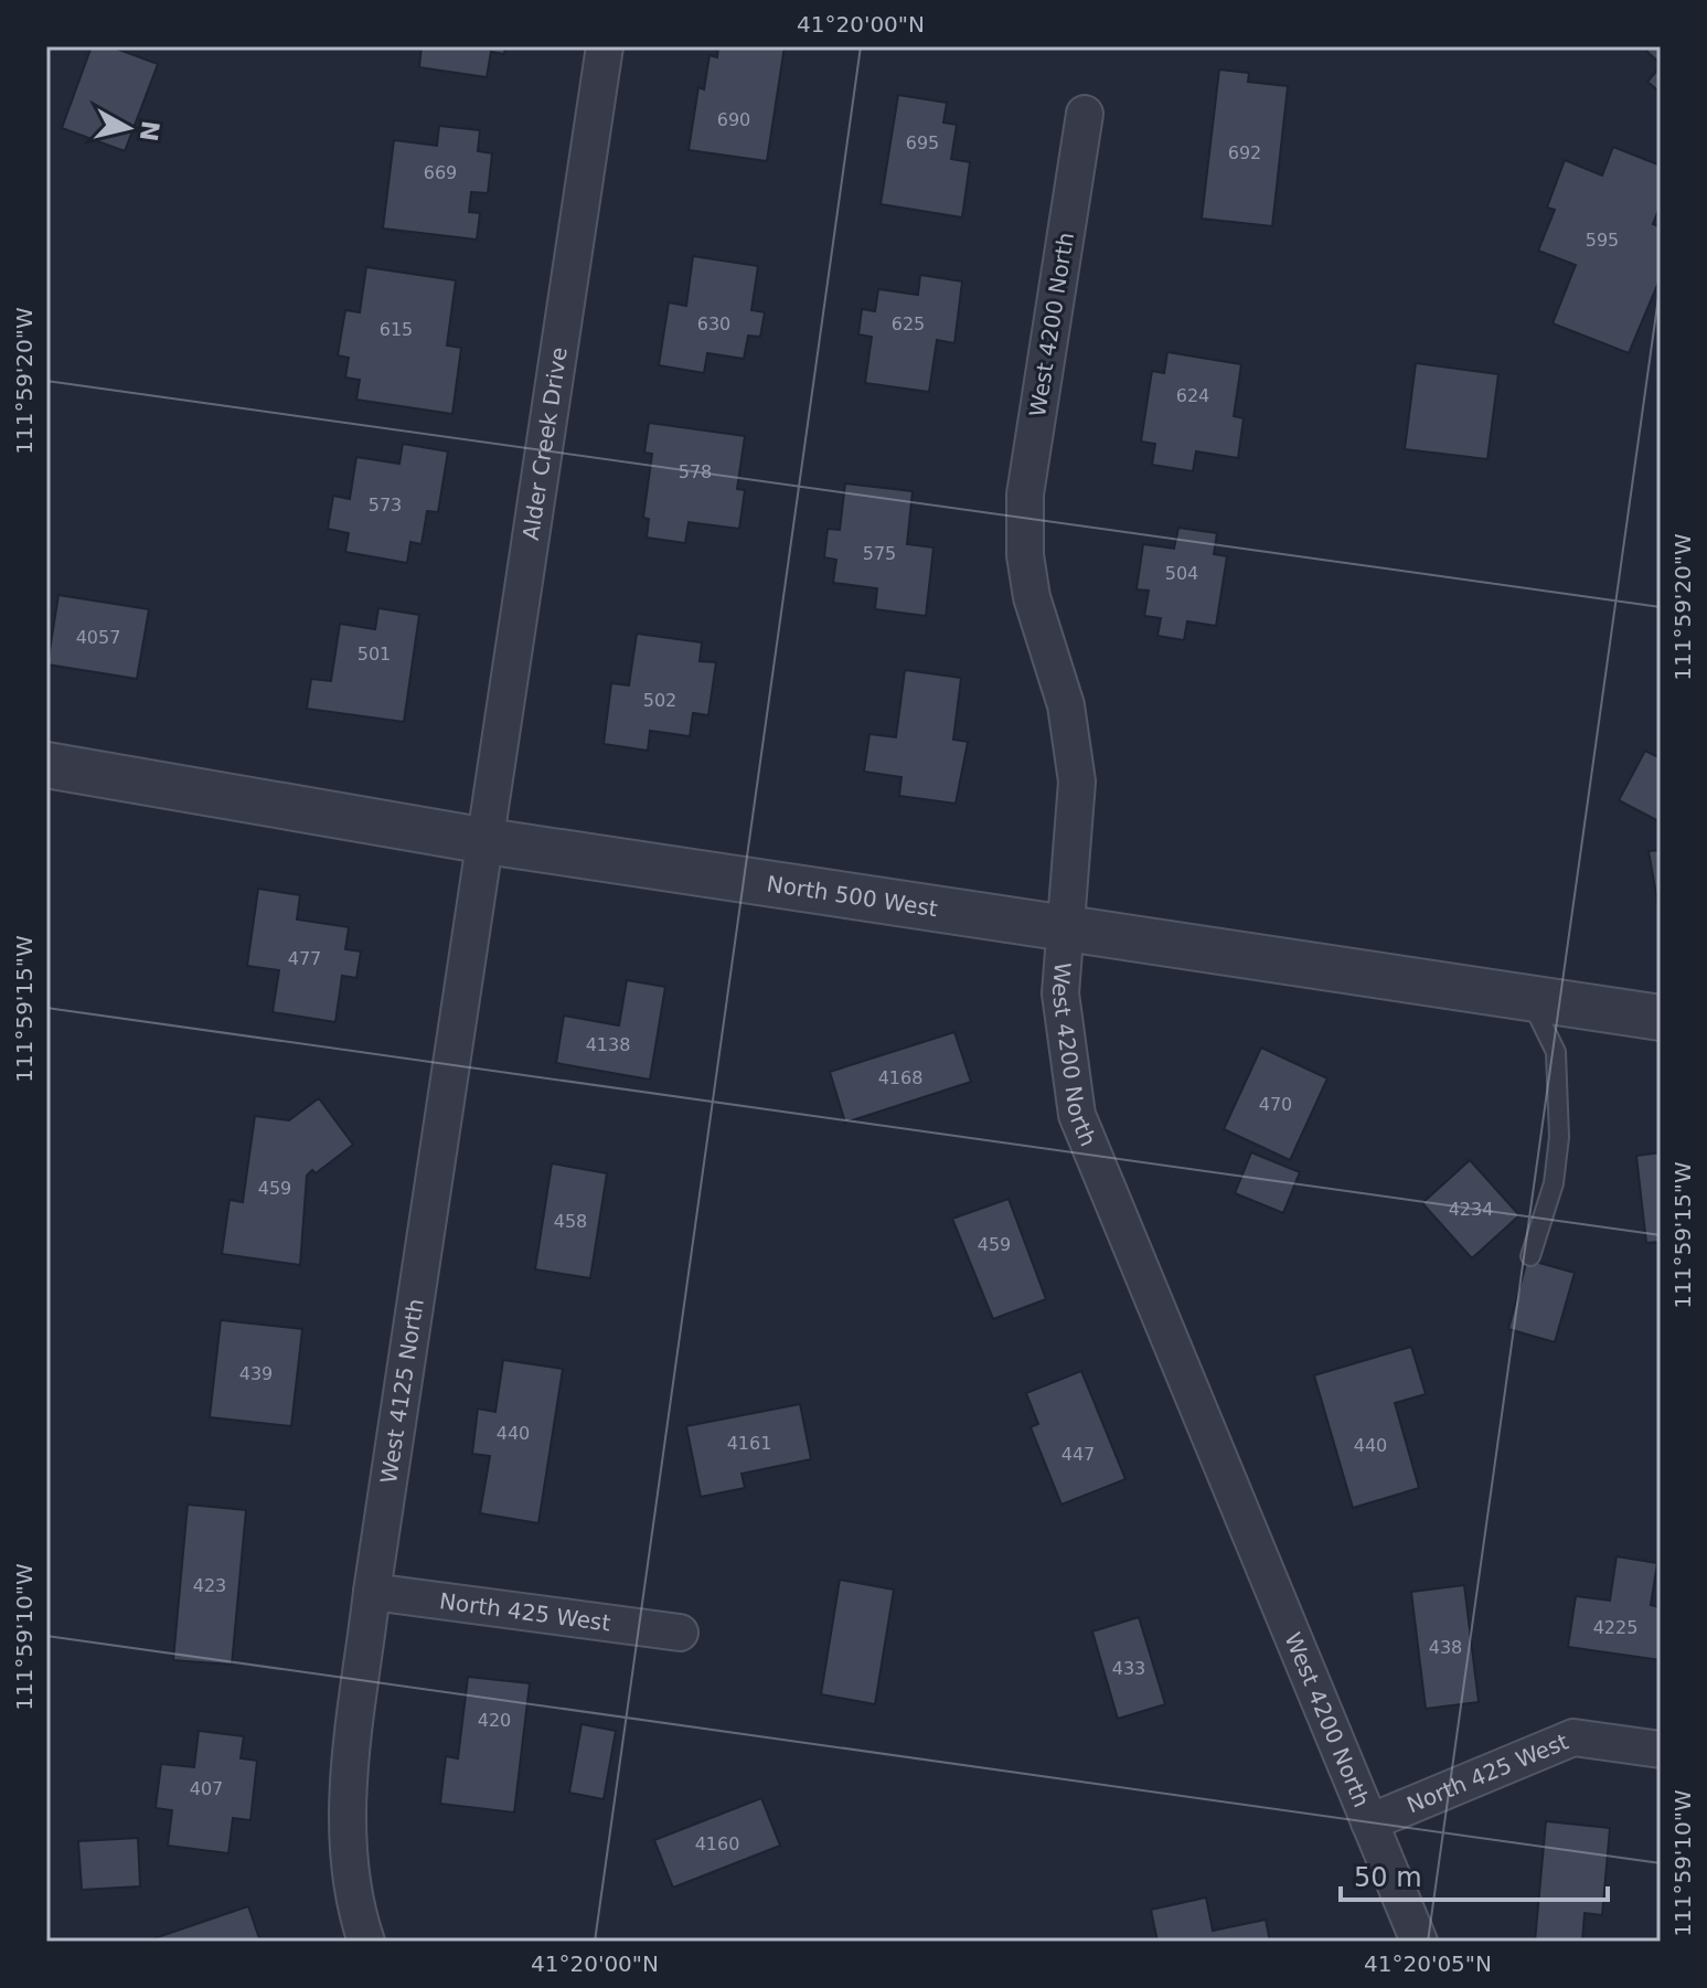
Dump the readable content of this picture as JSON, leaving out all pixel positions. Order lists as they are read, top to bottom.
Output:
{
  "streets": {
    "street": [
      "West 4200 North",
      "Alder Creek Drive",
      "North 500 West",
      "West 4125 North",
      "North 425 West"
    ]
  },
  "crossings": [
    ["West 4200 North", "North 500 West"],
    ["West 4200 North", "North 425 West"],
    ["Alder Creek Drive", "North 500 West"],
    ["Alder Creek Drive", "West 4125 North"],
    ["North 500 West", "West 4125 North"],
    ["West 4125 North", "North 425 West"]
  ],
  "house_numbers": [
    "690",
    "695",
    "692",
    "669",
    "595",
    "630",
    "625",
    "615",
    "624",
    "578",
    "573",
    "575",
    "504",
    "4057",
    "501",
    "502",
    "477",
    "4138",
    "4168",
    "470",
    "459",
    "4234",
    "458",
    "459",
    "439",
    "440",
    "4161",
    "440",
    "447",
    "423",
    "4225",
    "438",
    "433",
    "420",
    "407",
    "4160"
  ],
  "scale_bar": "50 m",
  "north": "right",
  "coordinates": [
    "41°20'00\"N",
    "111°59'20\"W",
    "111°59'15\"W",
    "111°59'10\"W",
    "41°20'05\"N"
  ]
}
